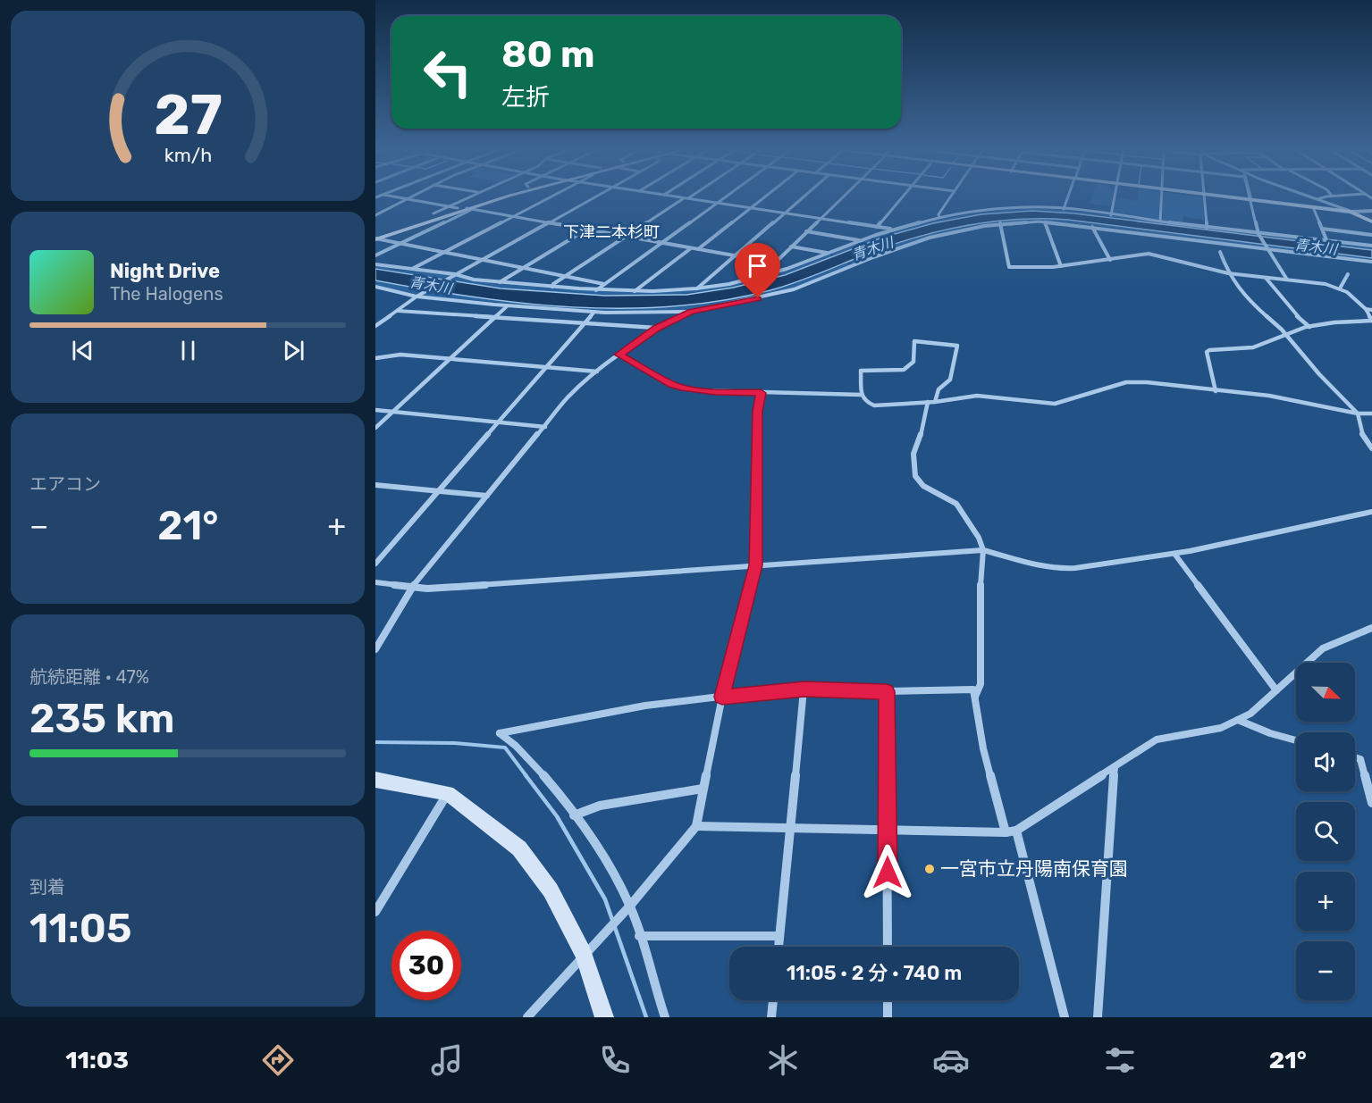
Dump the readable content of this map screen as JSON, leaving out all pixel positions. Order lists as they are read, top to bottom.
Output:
{
  "districts": ["下津二本杉町"],
  "water": ["青木川"],
  "places": ["一宮市立丹陽南保育園"],
  "north": "bottom right",
  "page": {
    "turn": ["80 m", "左折"],
    "song": ["Night Drive", "The Halogens"],
    "tile": [
      "エアコン",
      ["航続距離 · 47%", "235 km"],
      ["到着", "11:05"]
    ],
    "heat": ["−", "21°", "+"],
    "map_buttons": ["+", "−"],
    "limit": "30",
    "trip": "11:05 · 2 分 · 740 m",
    "tabs": ["11:03", "21°"],
    "gauge": ["27", "km/h"]
  }
}
